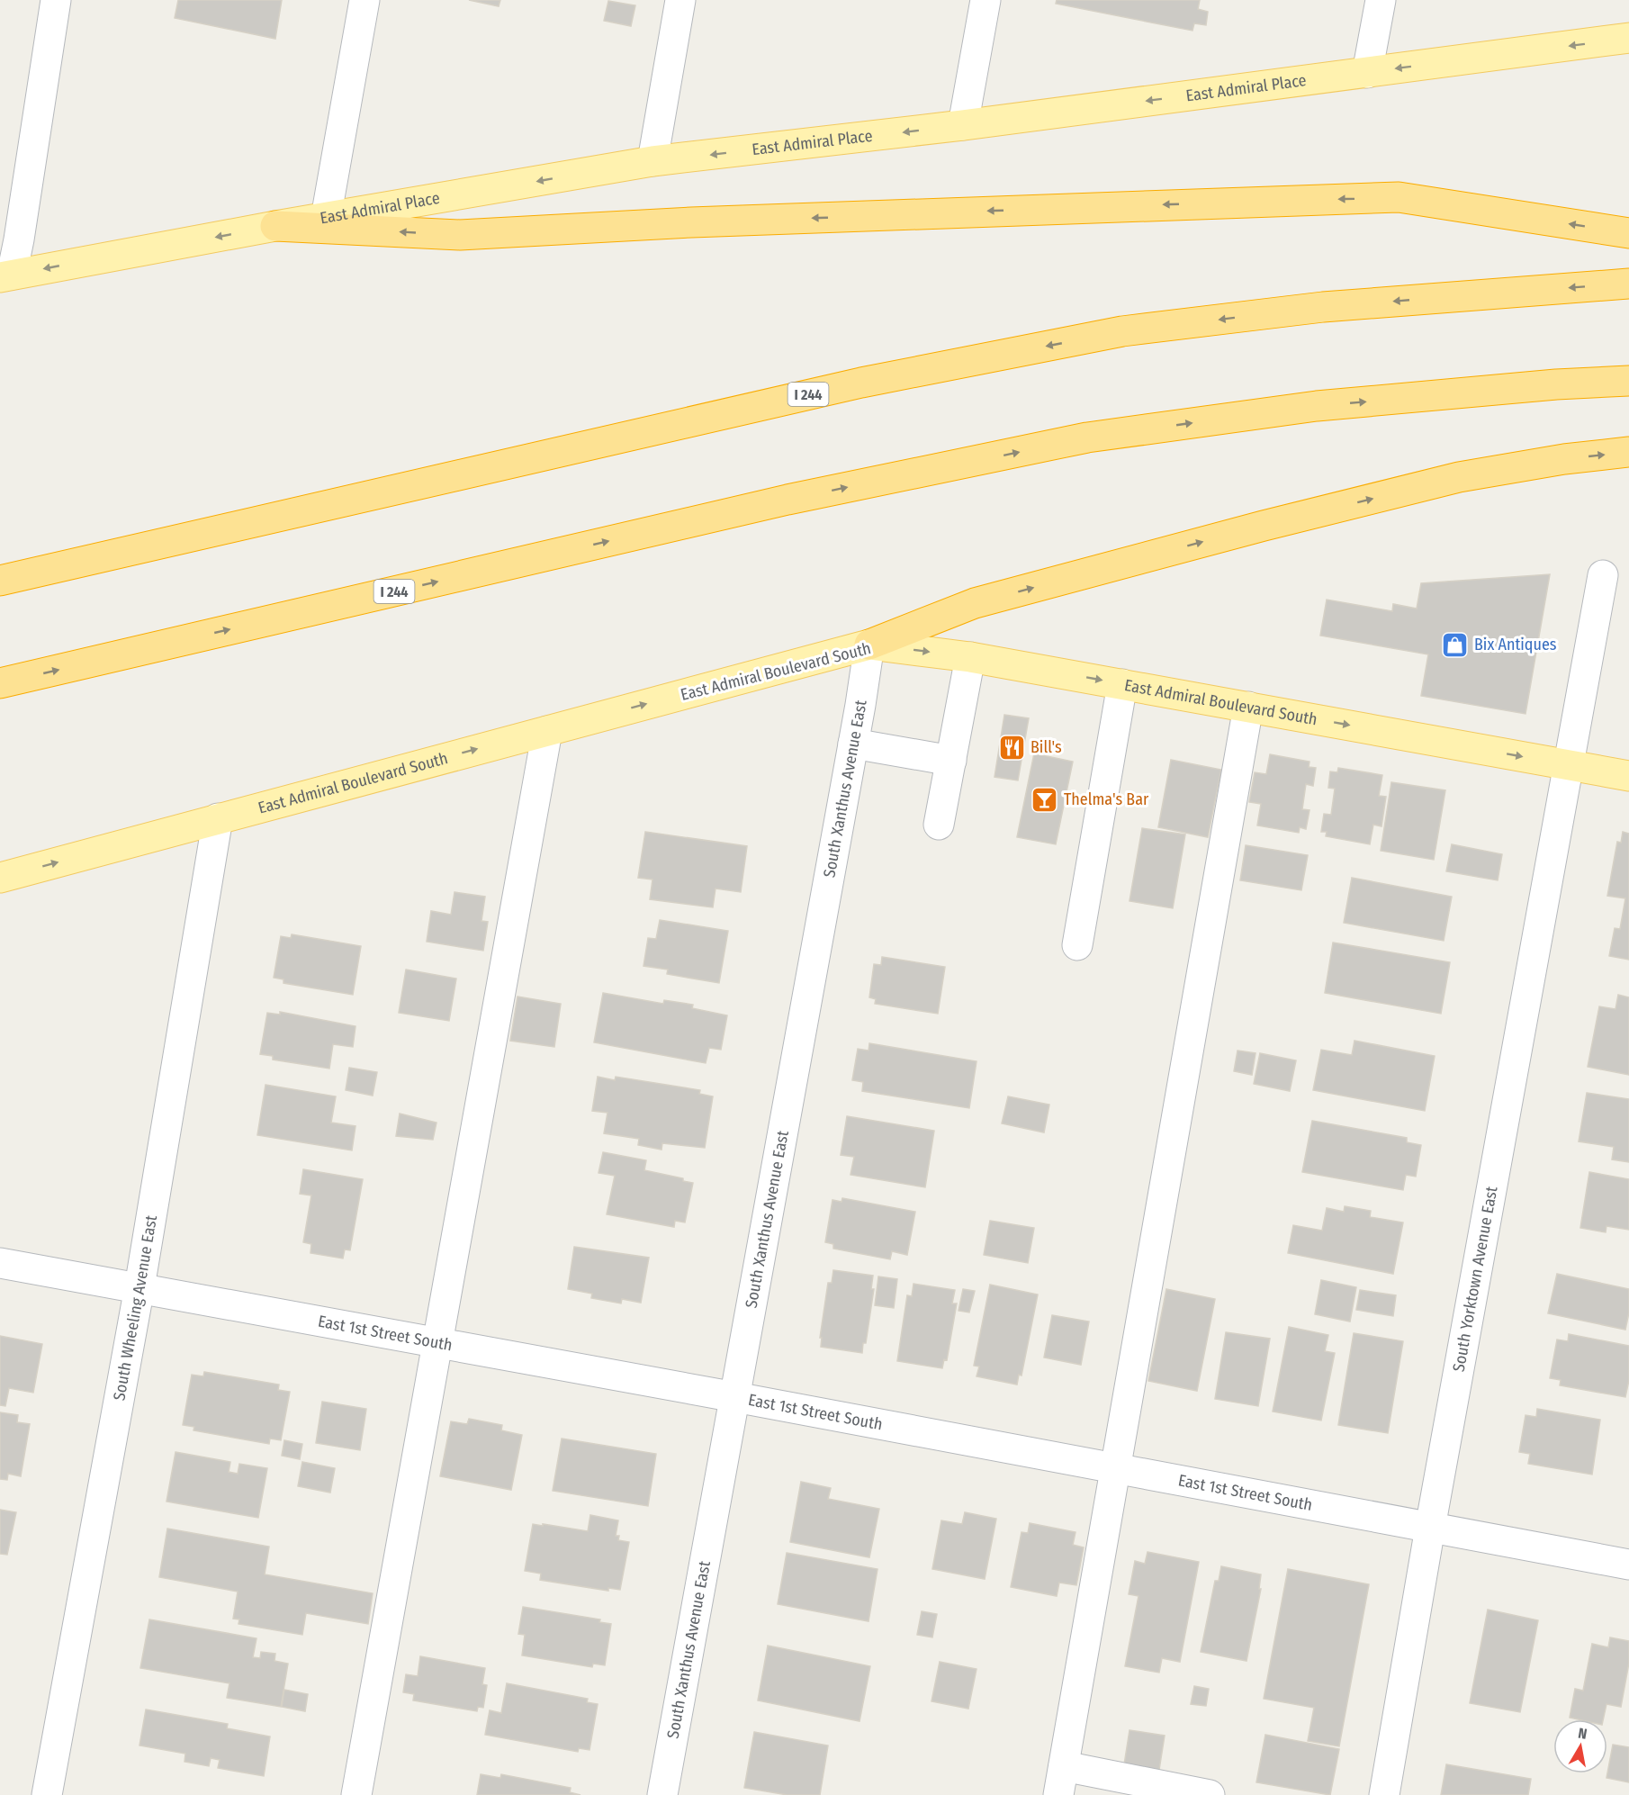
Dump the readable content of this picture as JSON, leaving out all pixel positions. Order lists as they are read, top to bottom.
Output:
{
  "streets": {
    "highway": ["I 244"],
    "main road": ["East Admiral Place", "East Admiral Boulevard South"],
    "street": [
      "South Xanthus Avenue East",
      "South Yorktown Avenue East",
      "South Wheeling Avenue East",
      "East 1st Street South"
    ]
  },
  "crossings": [
    ["East Admiral Boulevard South", "South Xanthus Avenue East"],
    ["East Admiral Boulevard South", "South Yorktown Avenue East"],
    ["East Admiral Boulevard South", "South Wheeling Avenue East"],
    ["South Xanthus Avenue East", "East 1st Street South"],
    ["South Yorktown Avenue East", "East 1st Street South"],
    ["South Wheeling Avenue East", "East 1st Street South"]
  ],
  "one_way": ["East Admiral Place", "East Admiral Boulevard South"],
  "places": {
    "shop": ["Bix Antiques"],
    "restaurant": ["Bill's"],
    "bar": ["Thelma's Bar"]
  },
  "north": "top"
}
